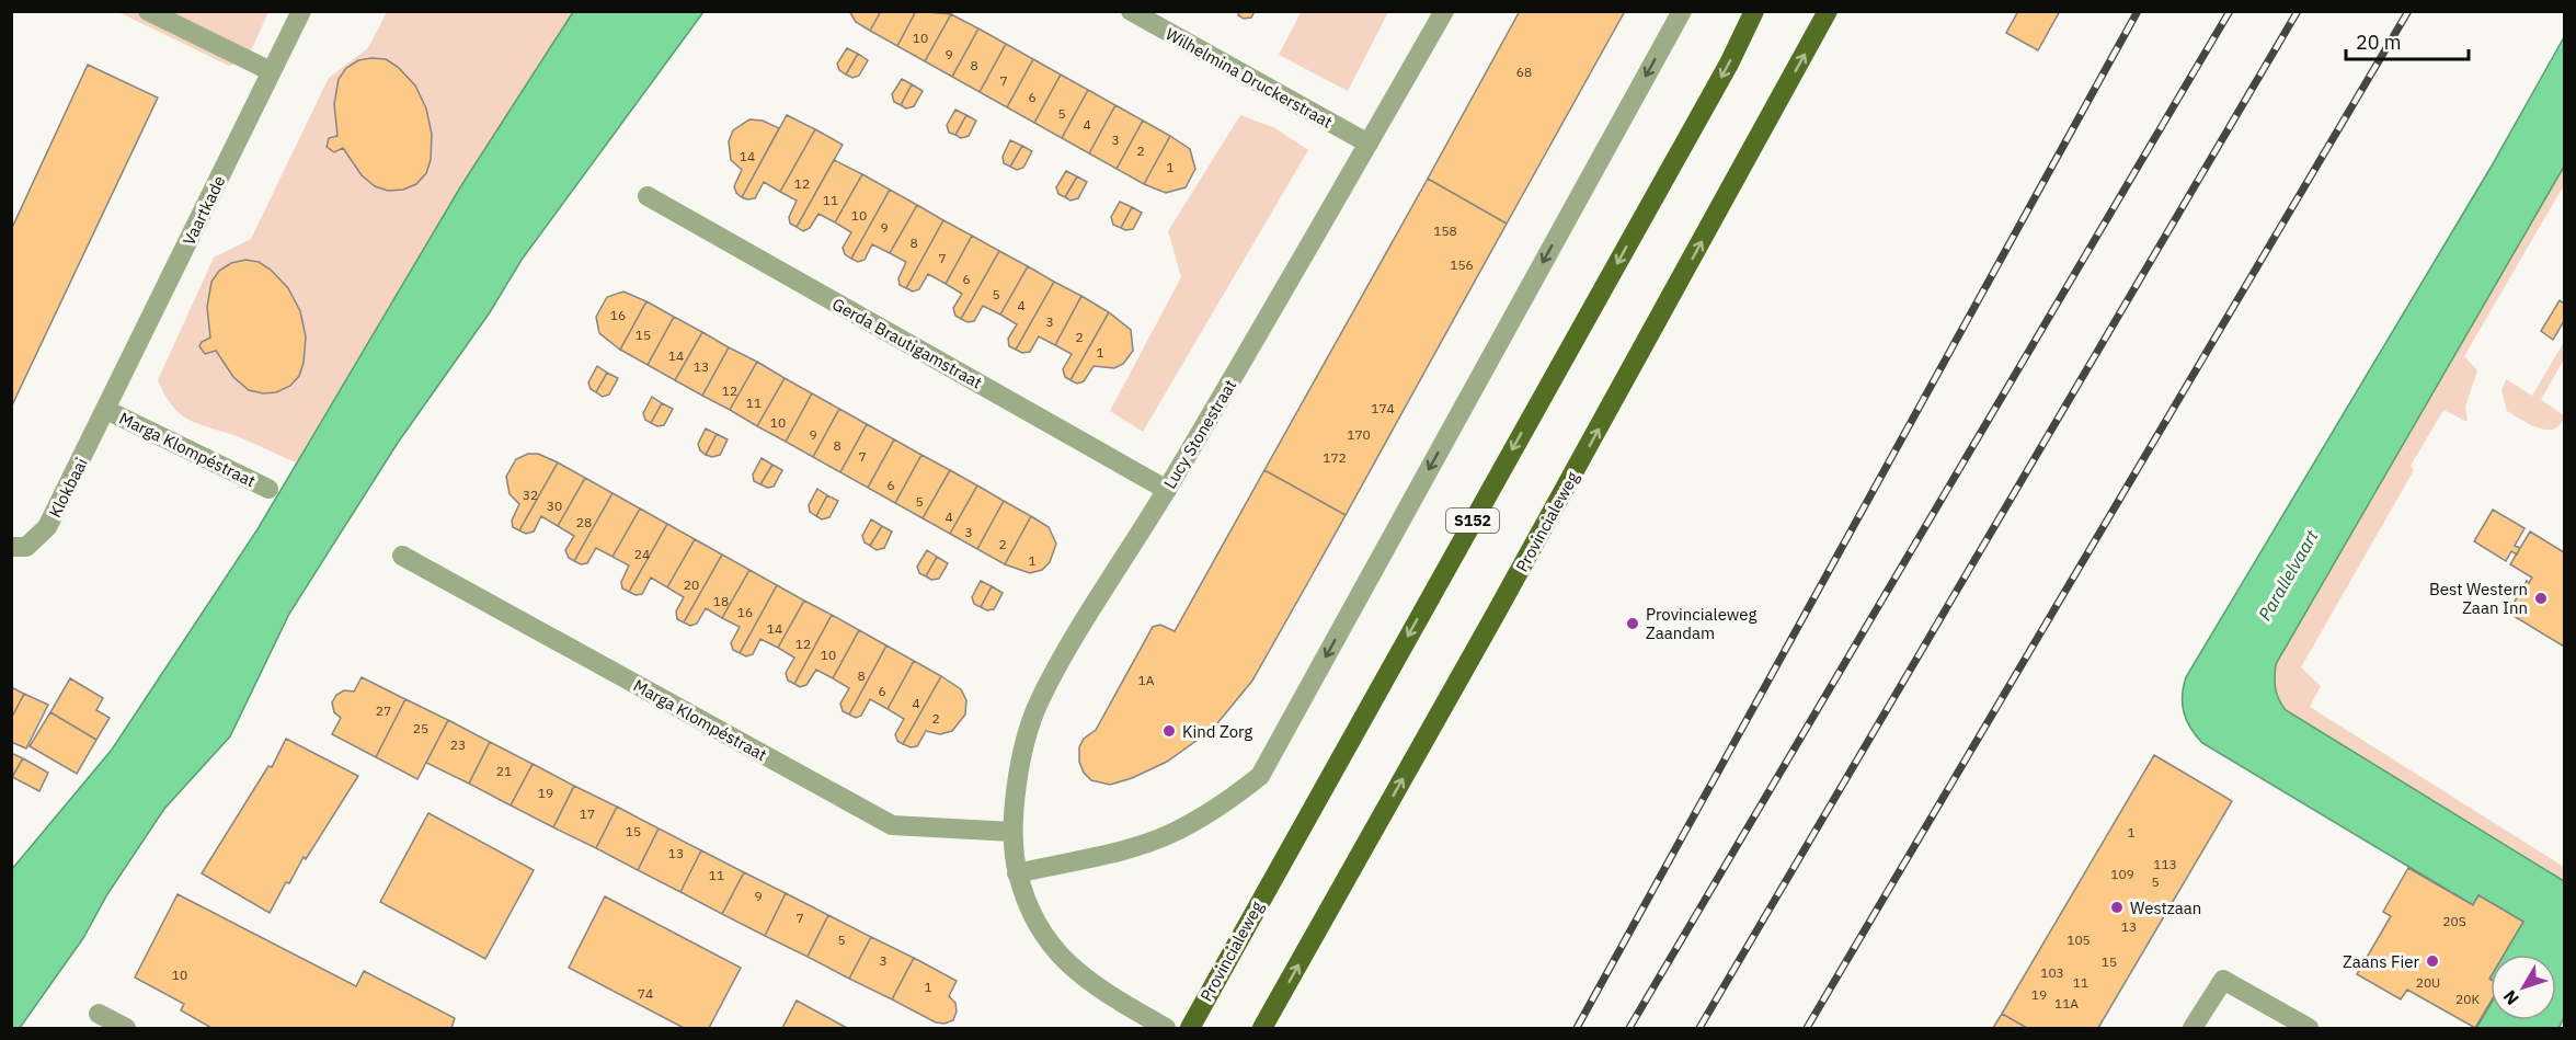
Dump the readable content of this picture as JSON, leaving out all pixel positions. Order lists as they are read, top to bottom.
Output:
{
  "streets": {
    "main road": ["S152", "Provincialeweg"],
    "street": [
      "Wilhelmina Druckerstraat",
      "Vaartkade",
      "Gerda Brautigamstraat",
      "Lucy Stonestraat",
      "Marga Klompéstraat",
      "Klokbaai"
    ]
  },
  "crossings": [
    ["Wilhelmina Druckerstraat", "Lucy Stonestraat"],
    ["Vaartkade", "Marga Klompéstraat"],
    ["Vaartkade", "Klokbaai"],
    ["Gerda Brautigamstraat", "Lucy Stonestraat"],
    ["Lucy Stonestraat", "Marga Klompéstraat"],
    ["Marga Klompéstraat", "Klokbaai"]
  ],
  "water": ["Parallelvaart"],
  "places": [
    "Best Western Zaan Inn",
    "Provincialeweg Zaandam",
    "Kind Zorg",
    "Westzaan",
    "Zaans Fier"
  ],
  "house_numbers": [
    "10",
    "9",
    "8",
    "68",
    "7",
    "6",
    "5",
    "4",
    "3",
    "2",
    "14",
    "1",
    "12",
    "11",
    "10",
    "9",
    "158",
    "8",
    "7",
    "156",
    "6",
    "5",
    "4",
    "16",
    "3",
    "15",
    "2",
    "1",
    "14",
    "13",
    "12",
    "11",
    "174",
    "10",
    "9",
    "170",
    "8",
    "7",
    "172",
    "6",
    "32",
    "5",
    "30",
    "4",
    "28",
    "3",
    "2",
    "24",
    "1",
    "20",
    "18",
    "16",
    "14",
    "12",
    "10",
    "8",
    "1A",
    "6",
    "4",
    "27",
    "2",
    "25",
    "23",
    "21",
    "19",
    "17",
    "15",
    "1",
    "13",
    "113",
    "109",
    "11",
    "5",
    "9",
    "7",
    "20S",
    "13",
    "5",
    "105",
    "3",
    "15",
    "103",
    "10",
    "11",
    "20U",
    "1",
    "74",
    "19",
    "20K",
    "11A"
  ],
  "scale_bar": "20 m",
  "north": "bottom left"
}
